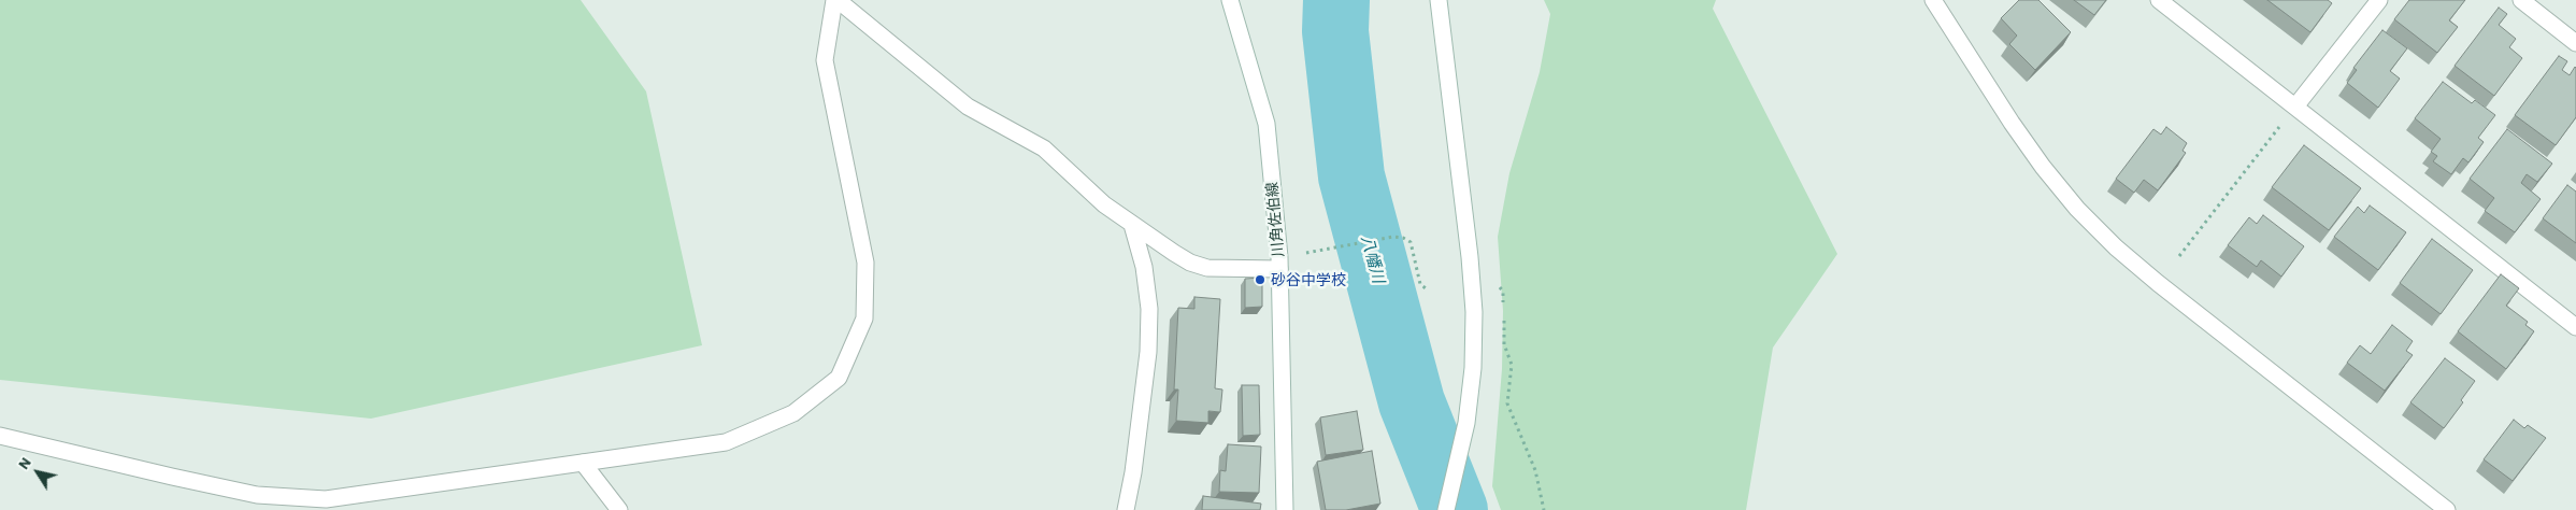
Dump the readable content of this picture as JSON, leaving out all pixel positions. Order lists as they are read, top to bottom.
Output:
{
  "streets": {
    "street": ["川角佐伯線"]
  },
  "water": ["八幡川"],
  "places": ["砂谷中学校"],
  "north": "top left"
}
